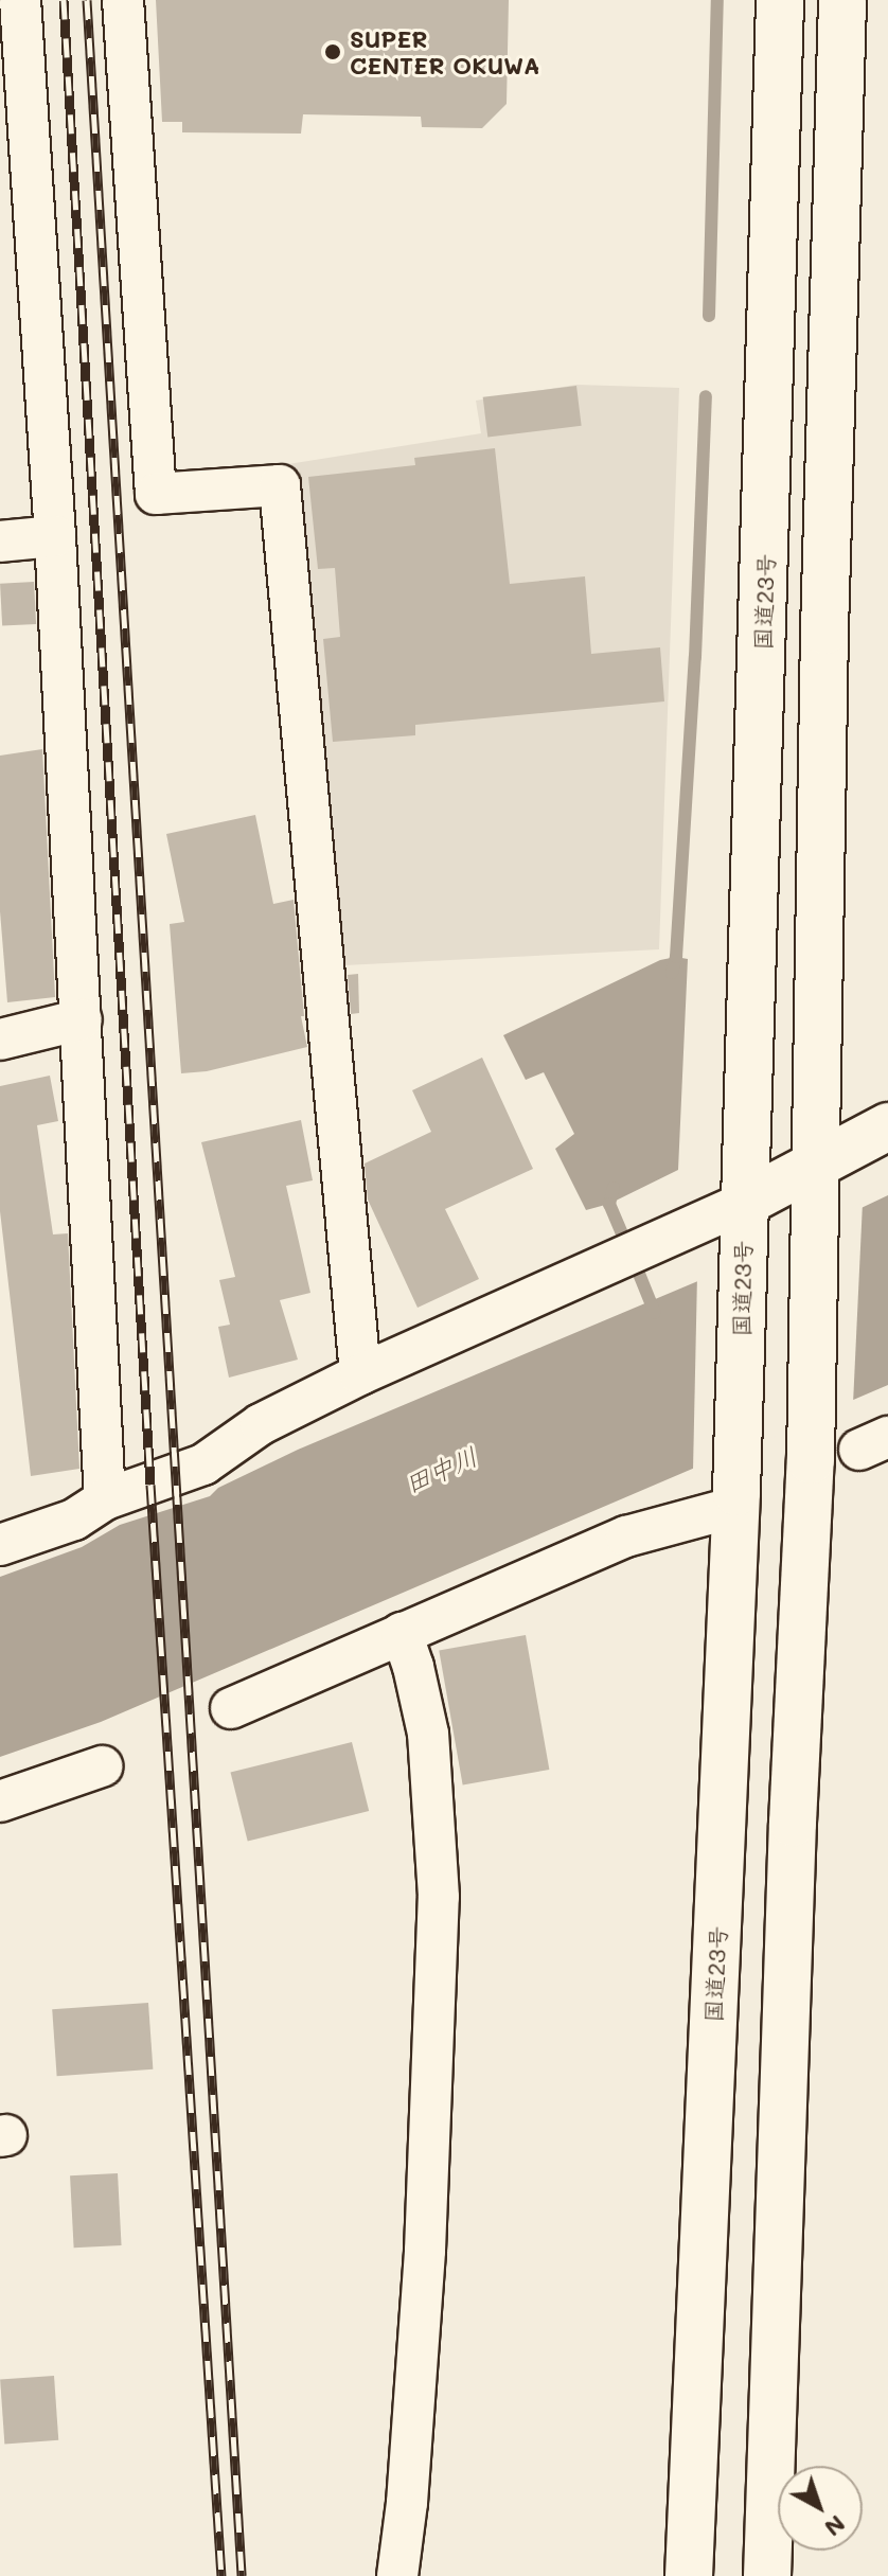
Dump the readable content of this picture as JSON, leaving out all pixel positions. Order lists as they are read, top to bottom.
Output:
{
  "streets": {
    "main road": ["国道23号"]
  },
  "water": ["田中川"],
  "places": ["SUPER CENTER OKUWA"],
  "north": "bottom right"
}
